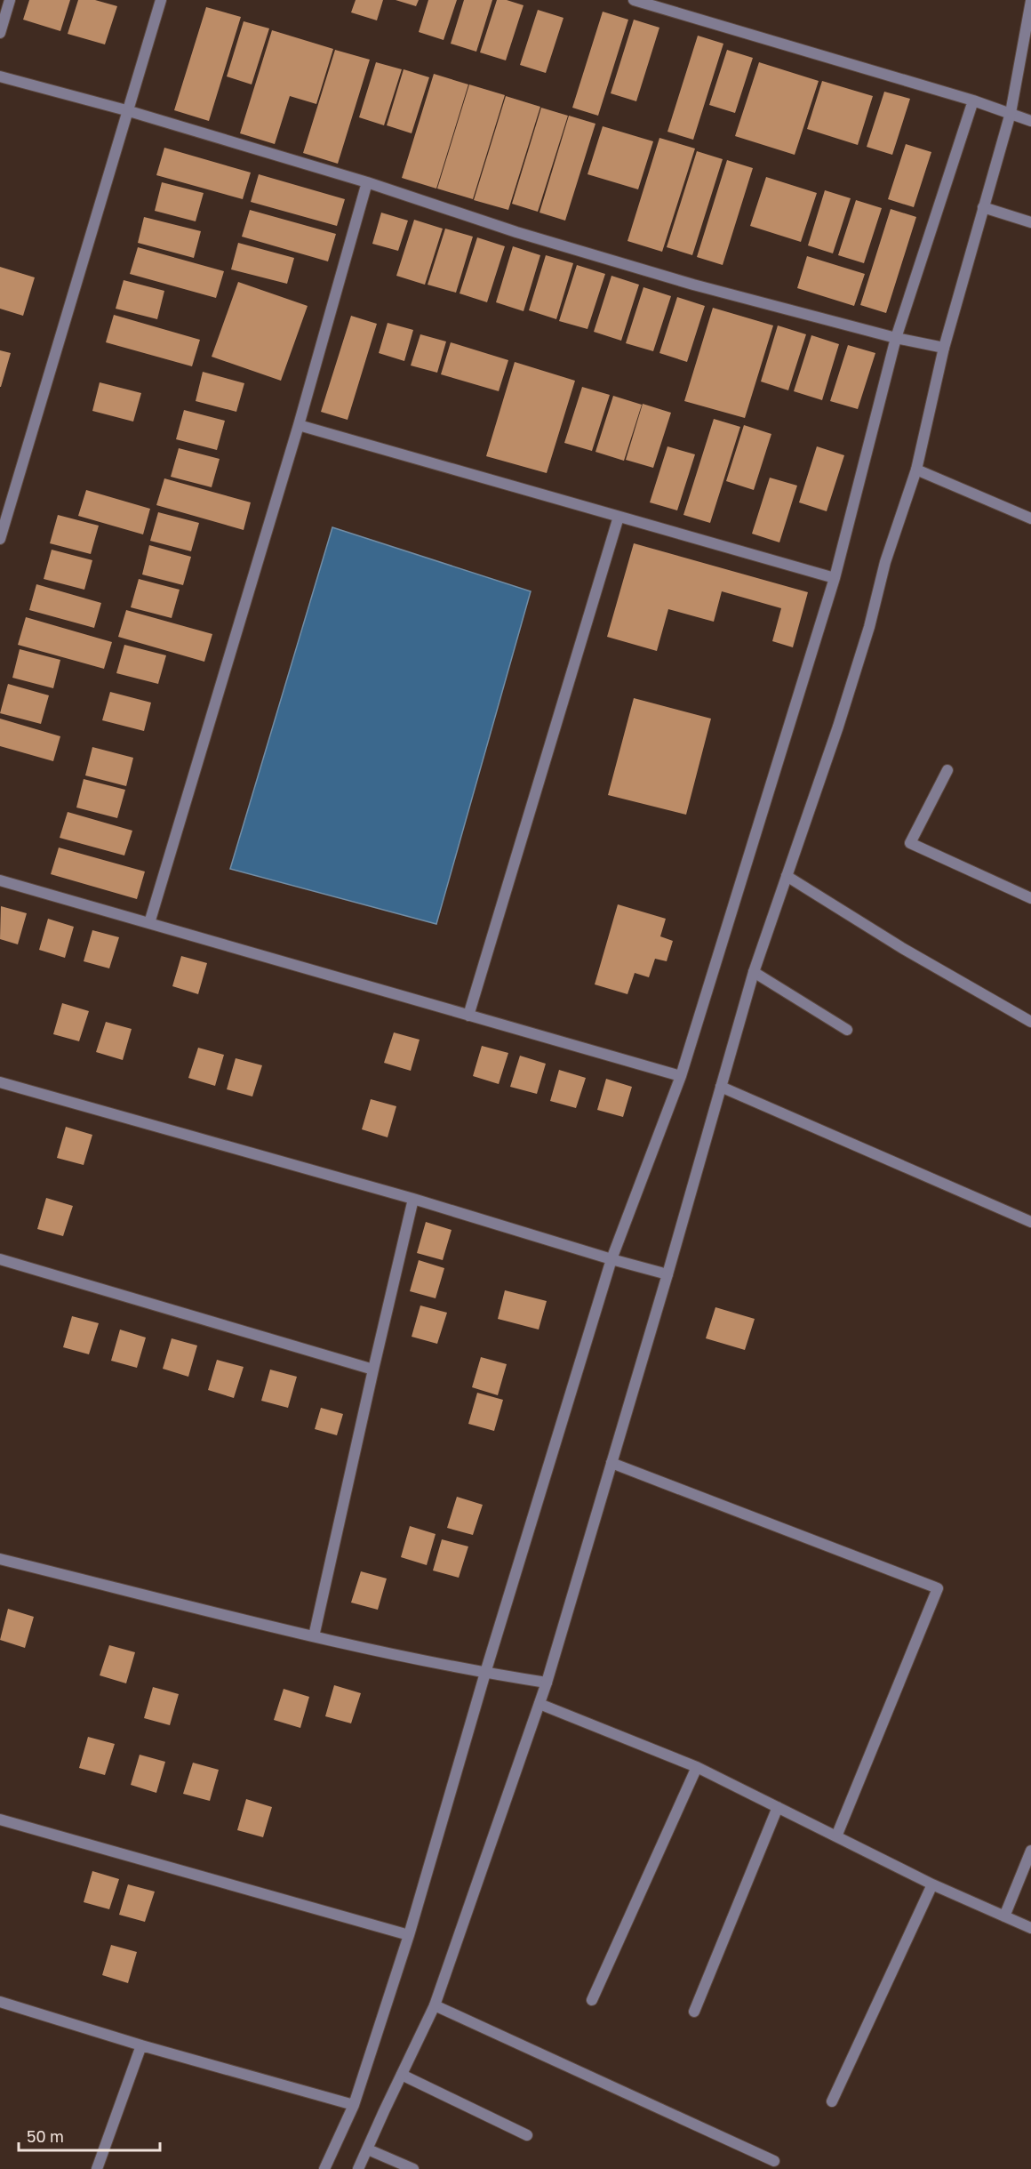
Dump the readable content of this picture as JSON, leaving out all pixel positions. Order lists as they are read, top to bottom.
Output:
{
  "scale_bar": "50 m"
}
